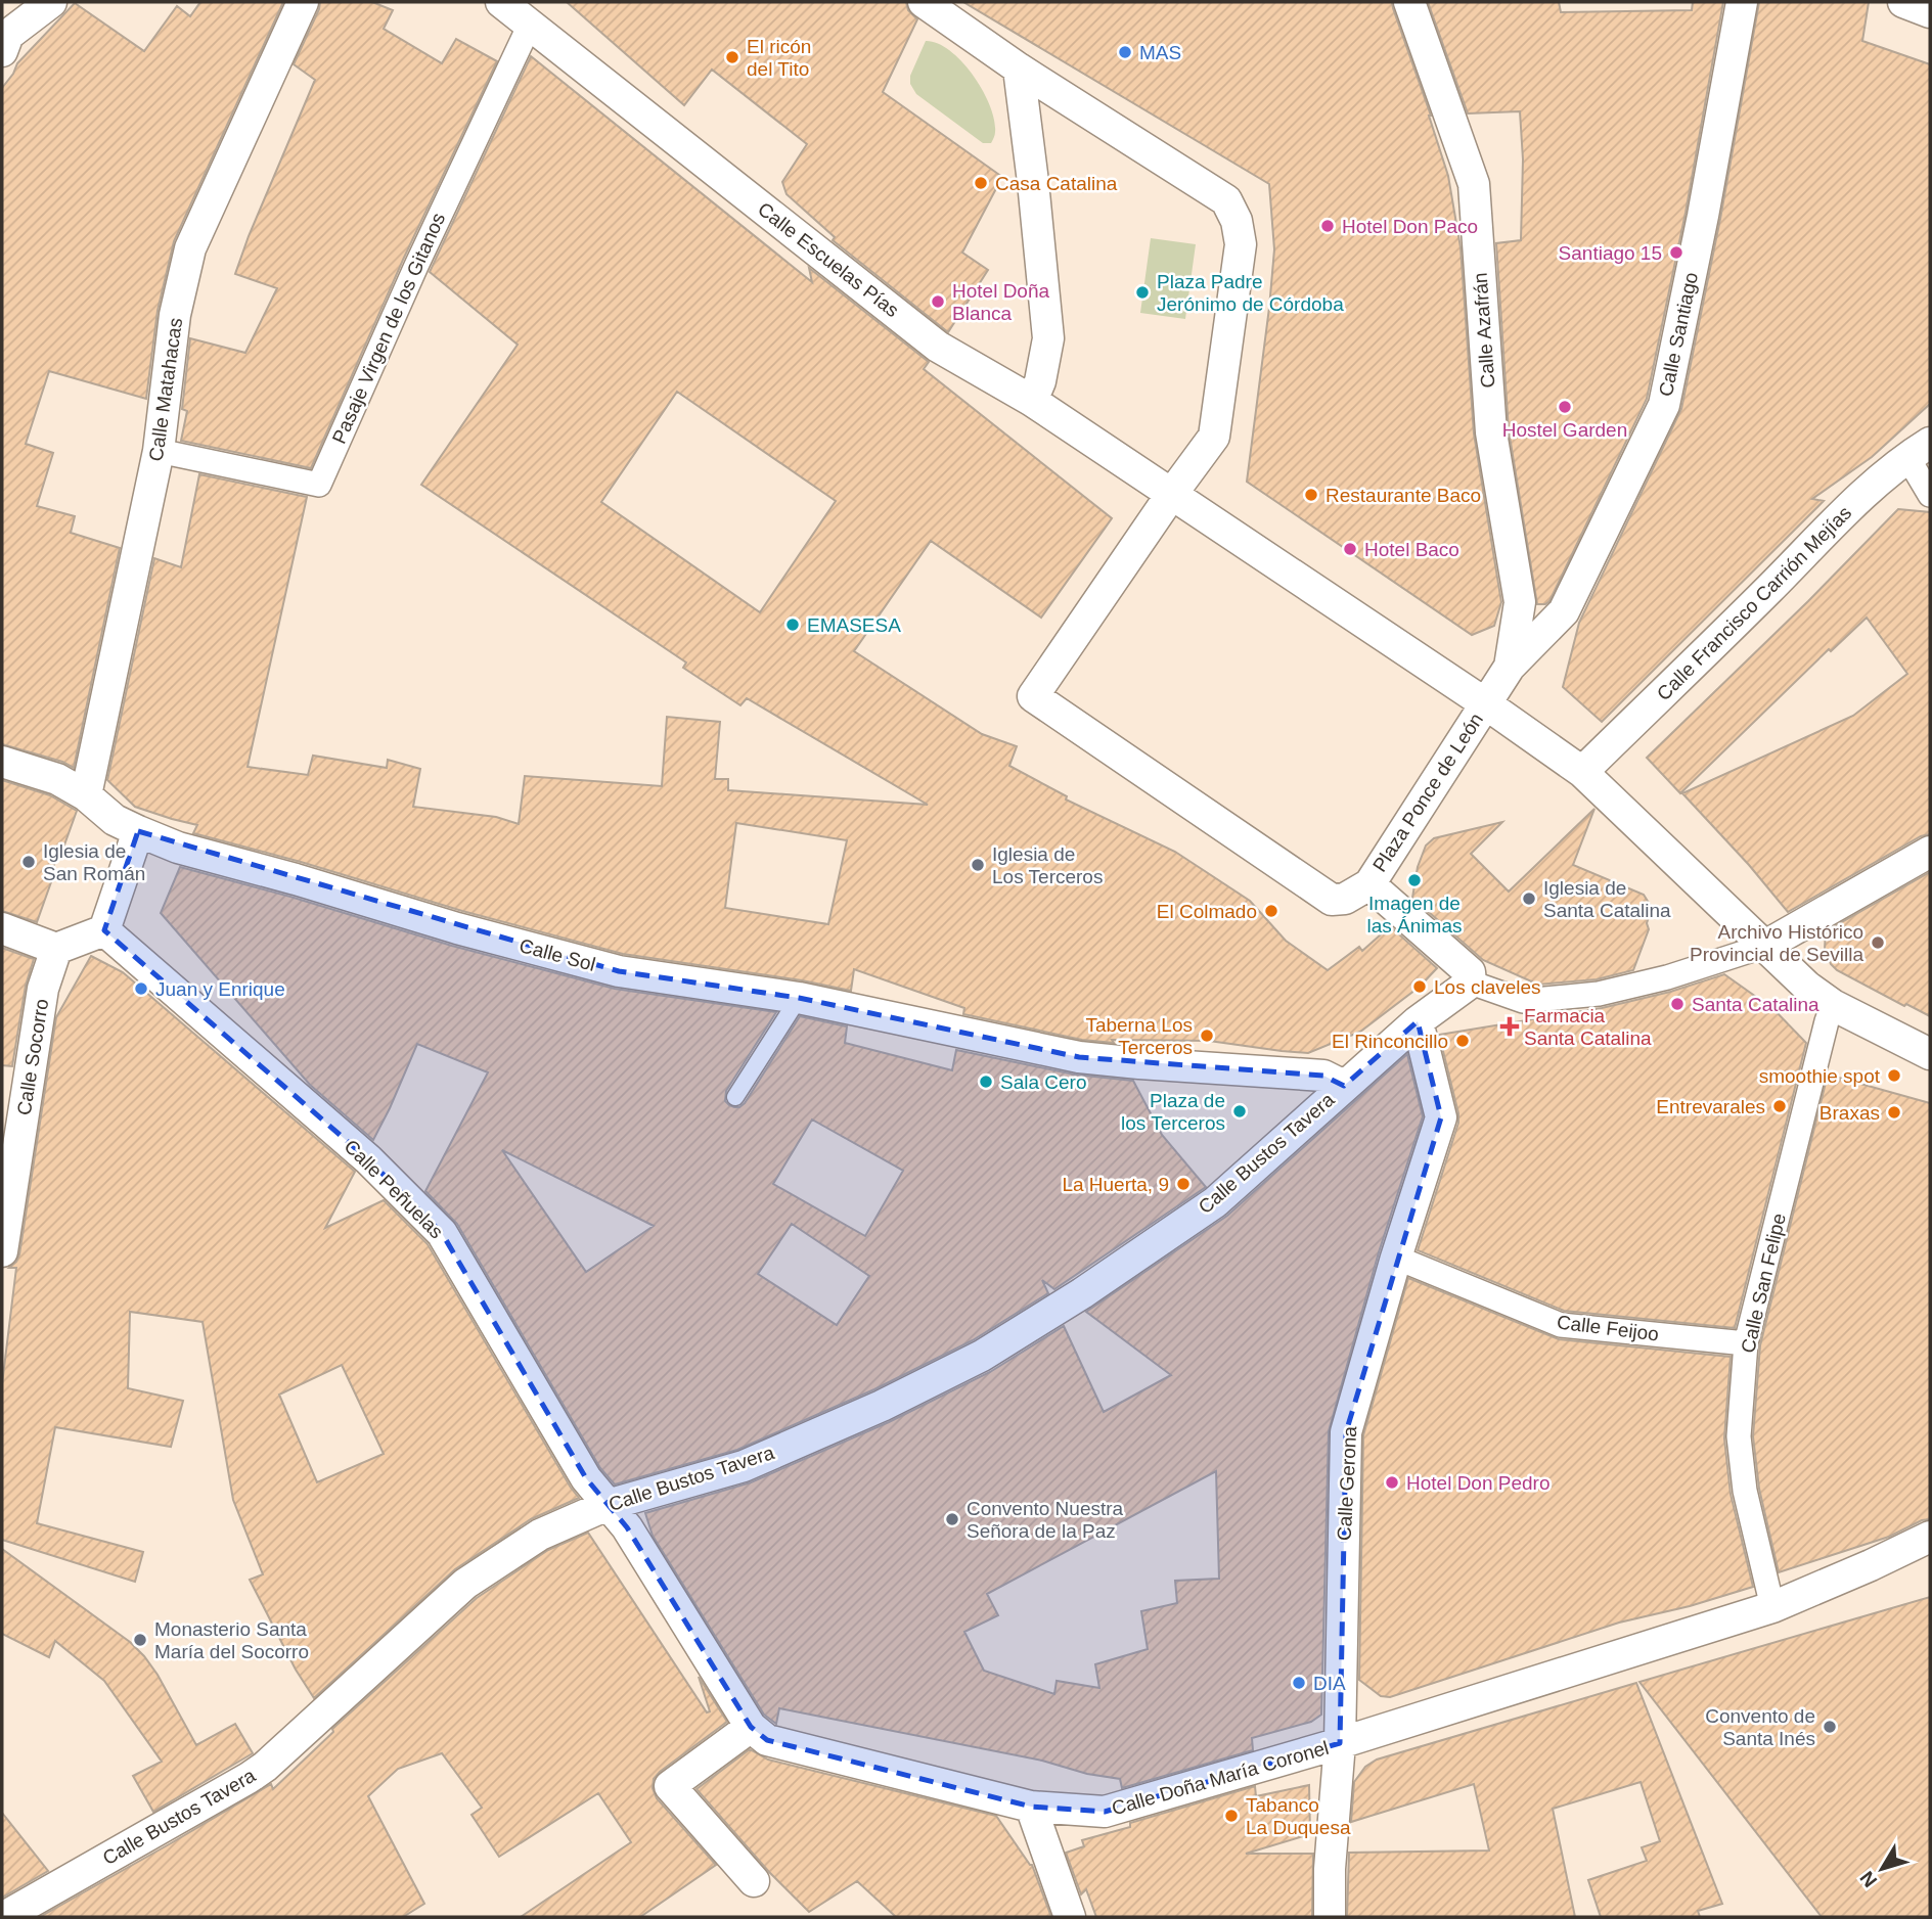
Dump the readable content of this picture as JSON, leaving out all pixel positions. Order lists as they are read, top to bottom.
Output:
{
  "streets": {
    "street": [
      "Calle Escuelas Pías",
      "Pasaje Virgen de los Gitanos",
      "Calle Azafrán",
      "Calle Santiago",
      "Calle Matahacas",
      "Calle Francisco Carrión Mejías",
      "Plaza Ponce de León",
      "Calle Sol",
      "Calle Socorro",
      "Calle Bustos Tavera",
      "Calle Peñuelas",
      "Calle San Felipe",
      "Calle Feijoo",
      "Calle Gerona",
      "Calle Doña María Coronel"
    ]
  },
  "crossings": [
    ["Calle Escuelas Pías", "Pasaje Virgen de los Gitanos"],
    ["Calle Escuelas Pías", "Plaza Ponce de León"],
    ["Pasaje Virgen de los Gitanos", "Calle Matahacas"],
    ["Calle Azafrán", "Calle Santiago"],
    ["Calle Santiago", "Plaza Ponce de León"],
    ["Calle Matahacas", "Calle Sol"],
    ["Calle Sol", "Calle Bustos Tavera"],
    ["Calle Bustos Tavera", "Calle Peñuelas"],
    ["Calle Bustos Tavera", "Calle Gerona"],
    ["Calle Bustos Tavera", "Calle Doña María Coronel"],
    ["Calle Peñuelas", "Calle Doña María Coronel"],
    ["Calle San Felipe", "Calle Feijoo"],
    ["Calle San Felipe", "Calle Doña María Coronel"],
    ["Calle Feijoo", "Calle Gerona"],
    ["Calle Gerona", "Calle Doña María Coronel"]
  ],
  "places": {
    "other": [
      "MAS",
      "El ricón del Tito",
      "Casa Catalina",
      "Hotel Don Paco",
      "Santiago 15",
      "Plaza Padre Jerónimo de Córdoba",
      "Hotel Doña Blanca",
      "Hostel Garden",
      "Restaurante Baco",
      "Hotel Baco",
      "EMASESA",
      "Iglesia de San Román",
      "Iglesia de Los Terceros",
      "Imagen de las Ánimas",
      "Iglesia de Santa Catalina",
      "El Colmado",
      "Archivo Histórico Provincial de Sevilla",
      "Los claveles",
      "Juan y Enrique",
      "Santa Catalina",
      "Taberna Los Terceros",
      "El Rinconcillo",
      "smoothie spot",
      "Sala Cero",
      "Entrevarales",
      "Plaza de los Terceros",
      "Braxas",
      "La Huerta, 9",
      "Hotel Don Pedro",
      "Convento Nuestra Señora de la Paz",
      "Monasterio Santa María del Socorro",
      "DIA",
      "Convento de Santa Inés",
      "Tabanco La Duquesa"
    ],
    "health": ["Farmacia Santa Catalina"]
  },
  "north": "bottom left"
}
